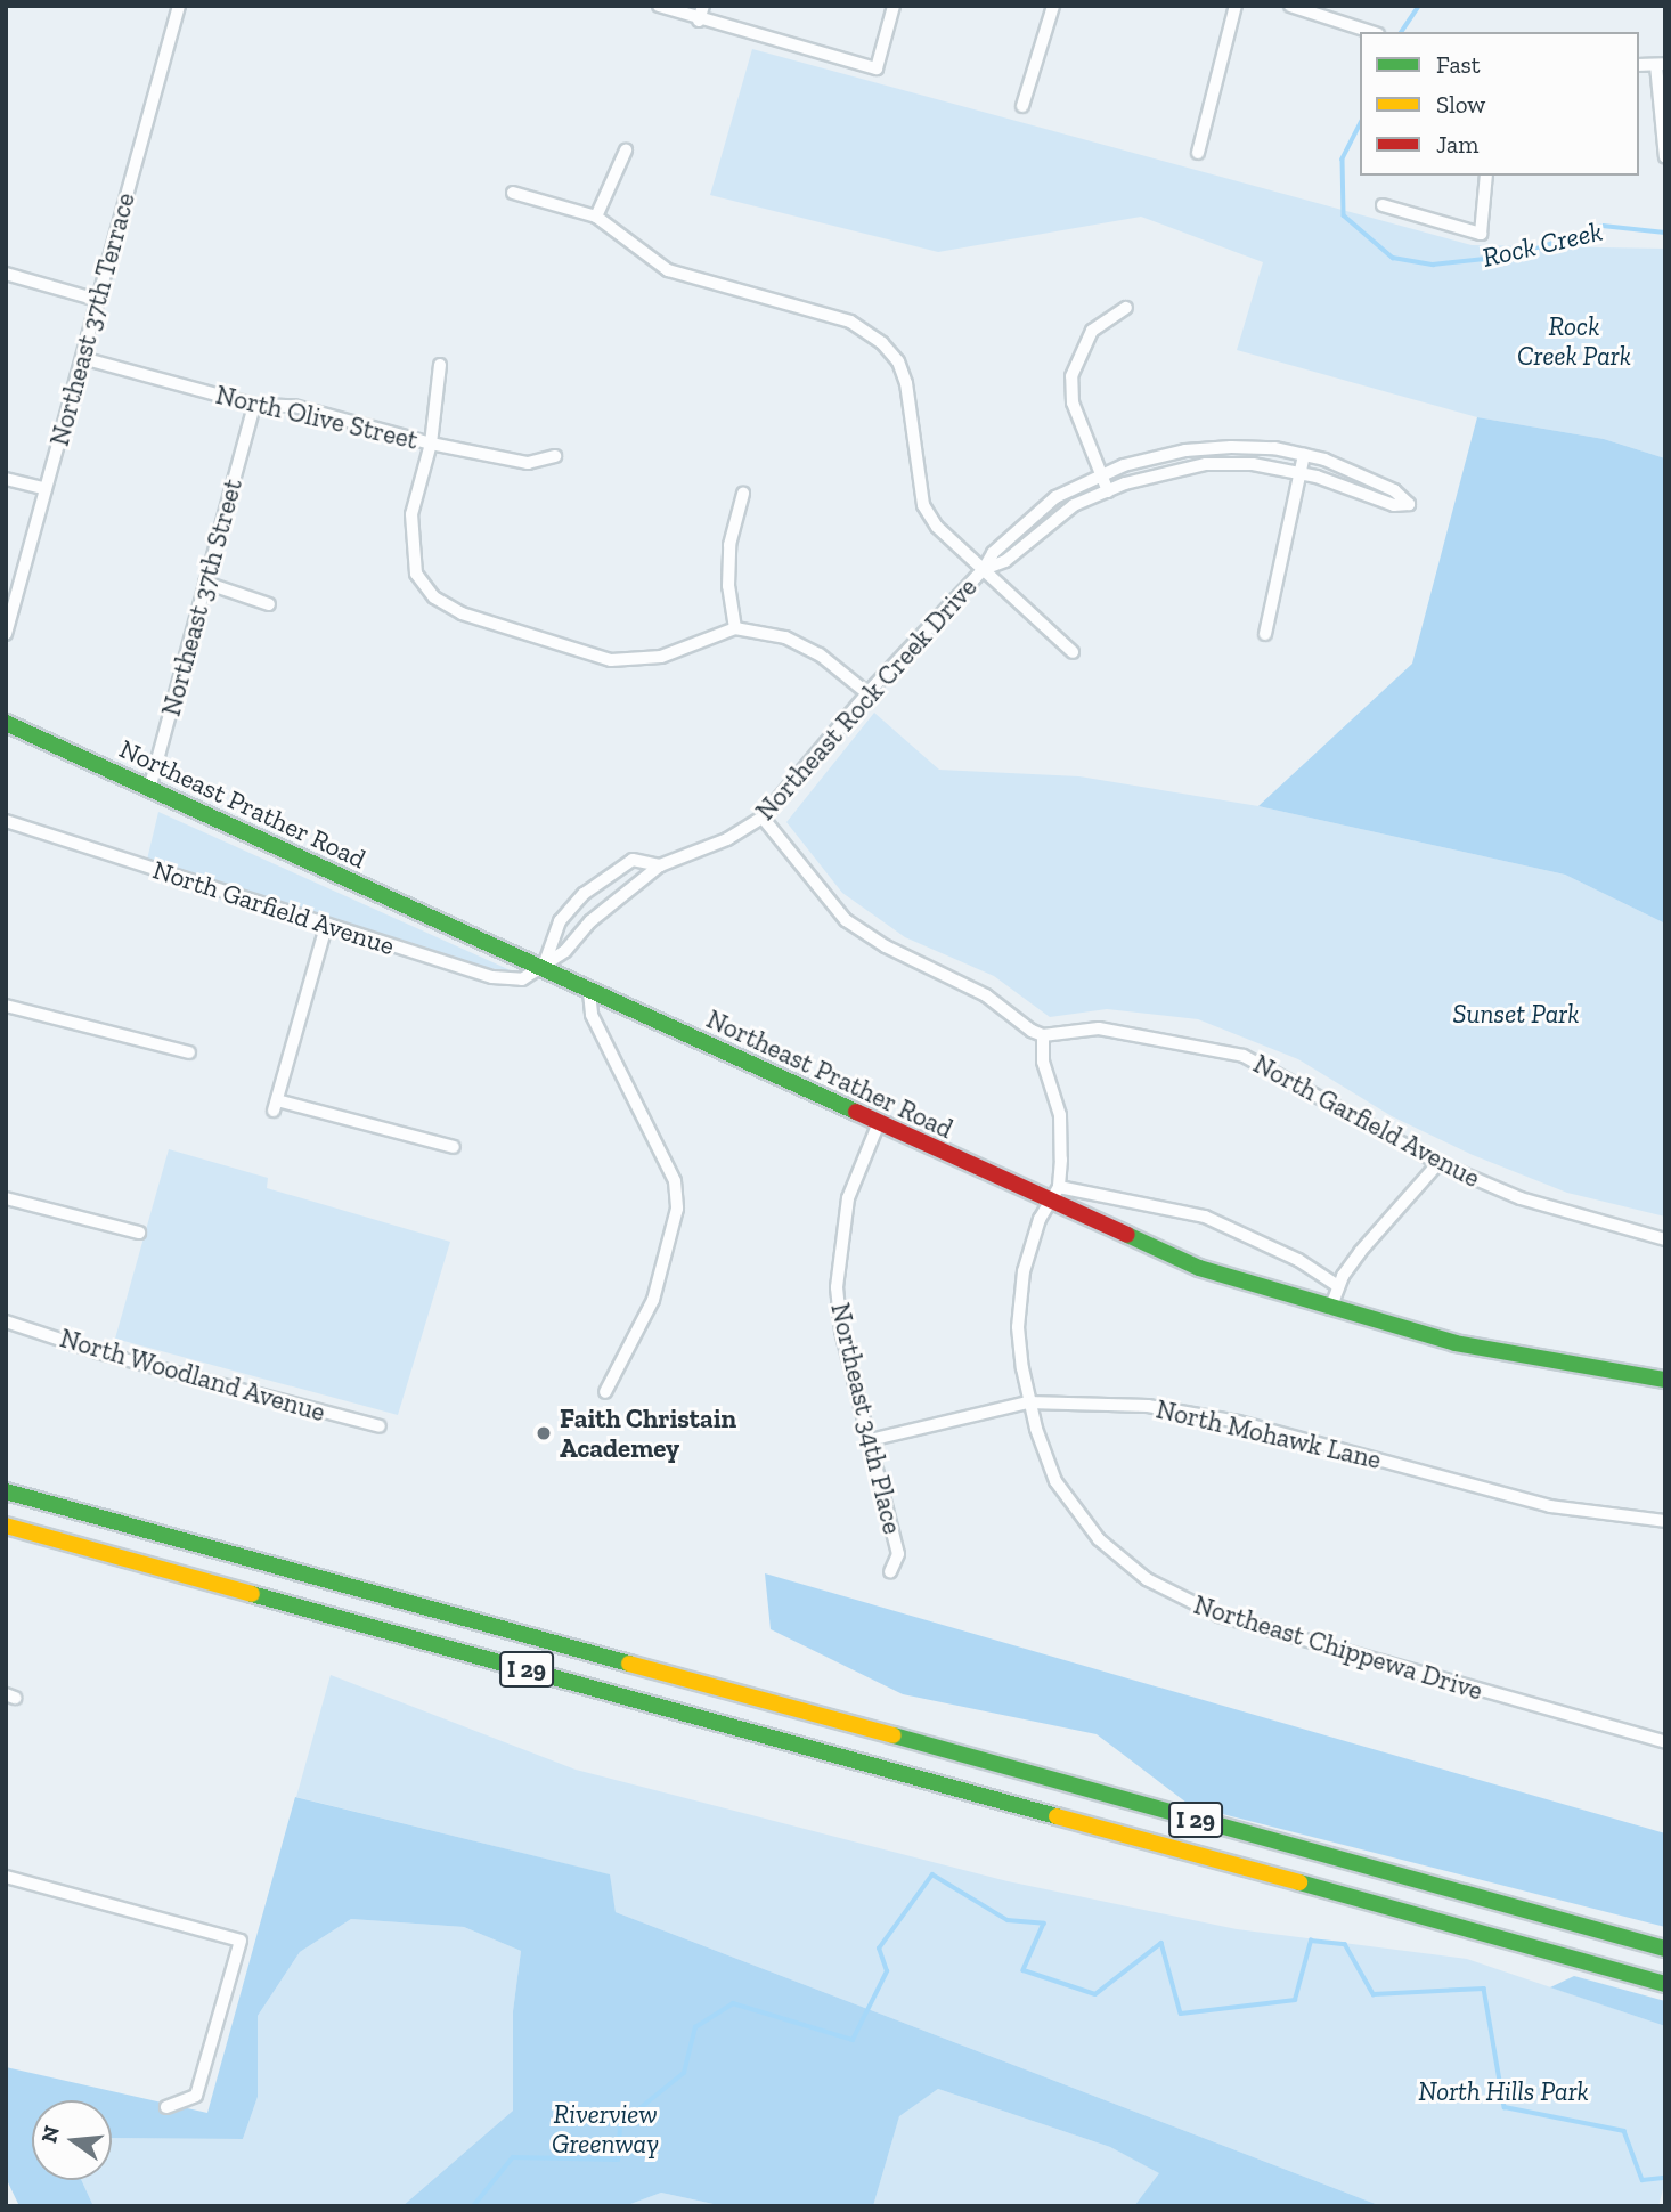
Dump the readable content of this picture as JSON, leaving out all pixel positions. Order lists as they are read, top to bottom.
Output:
{
  "streets": {
    "main road": ["Northeast Prather Road", "I 29"],
    "street": [
      "Northeast 37th Terrace",
      "North Olive Street",
      "Northeast 37th Street",
      "Northeast Rock Creek Drive",
      "North Garfield Avenue",
      "North Woodland Avenue",
      "Northeast 34th Place",
      "North Mohawk Lane",
      "Northeast Chippewa Drive"
    ]
  },
  "crossings": [
    ["Northeast 37th Terrace", "North Olive Street"],
    ["North Olive Street", "Northeast 37th Street"],
    ["Northeast 37th Street", "Northeast Prather Road"],
    ["Northeast Rock Creek Drive", "Northeast Prather Road"],
    ["Northeast Rock Creek Drive", "North Garfield Avenue"],
    ["Northeast Prather Road", "North Garfield Avenue"],
    ["Northeast Prather Road", "Northeast 34th Place"],
    ["Northeast Prather Road", "Northeast Chippewa Drive"],
    ["Northeast 34th Place", "North Mohawk Lane"],
    ["North Mohawk Lane", "Northeast Chippewa Drive"]
  ],
  "water": ["Rock Creek"],
  "parks": [
    "Rock Creek Park",
    "Sunset Park",
    "North Hills Park",
    "Riverview Greenway"
  ],
  "places": ["Faith Christain Academey"],
  "legend": ["Fast", "Slow", "Jam"],
  "north": "left"
}
